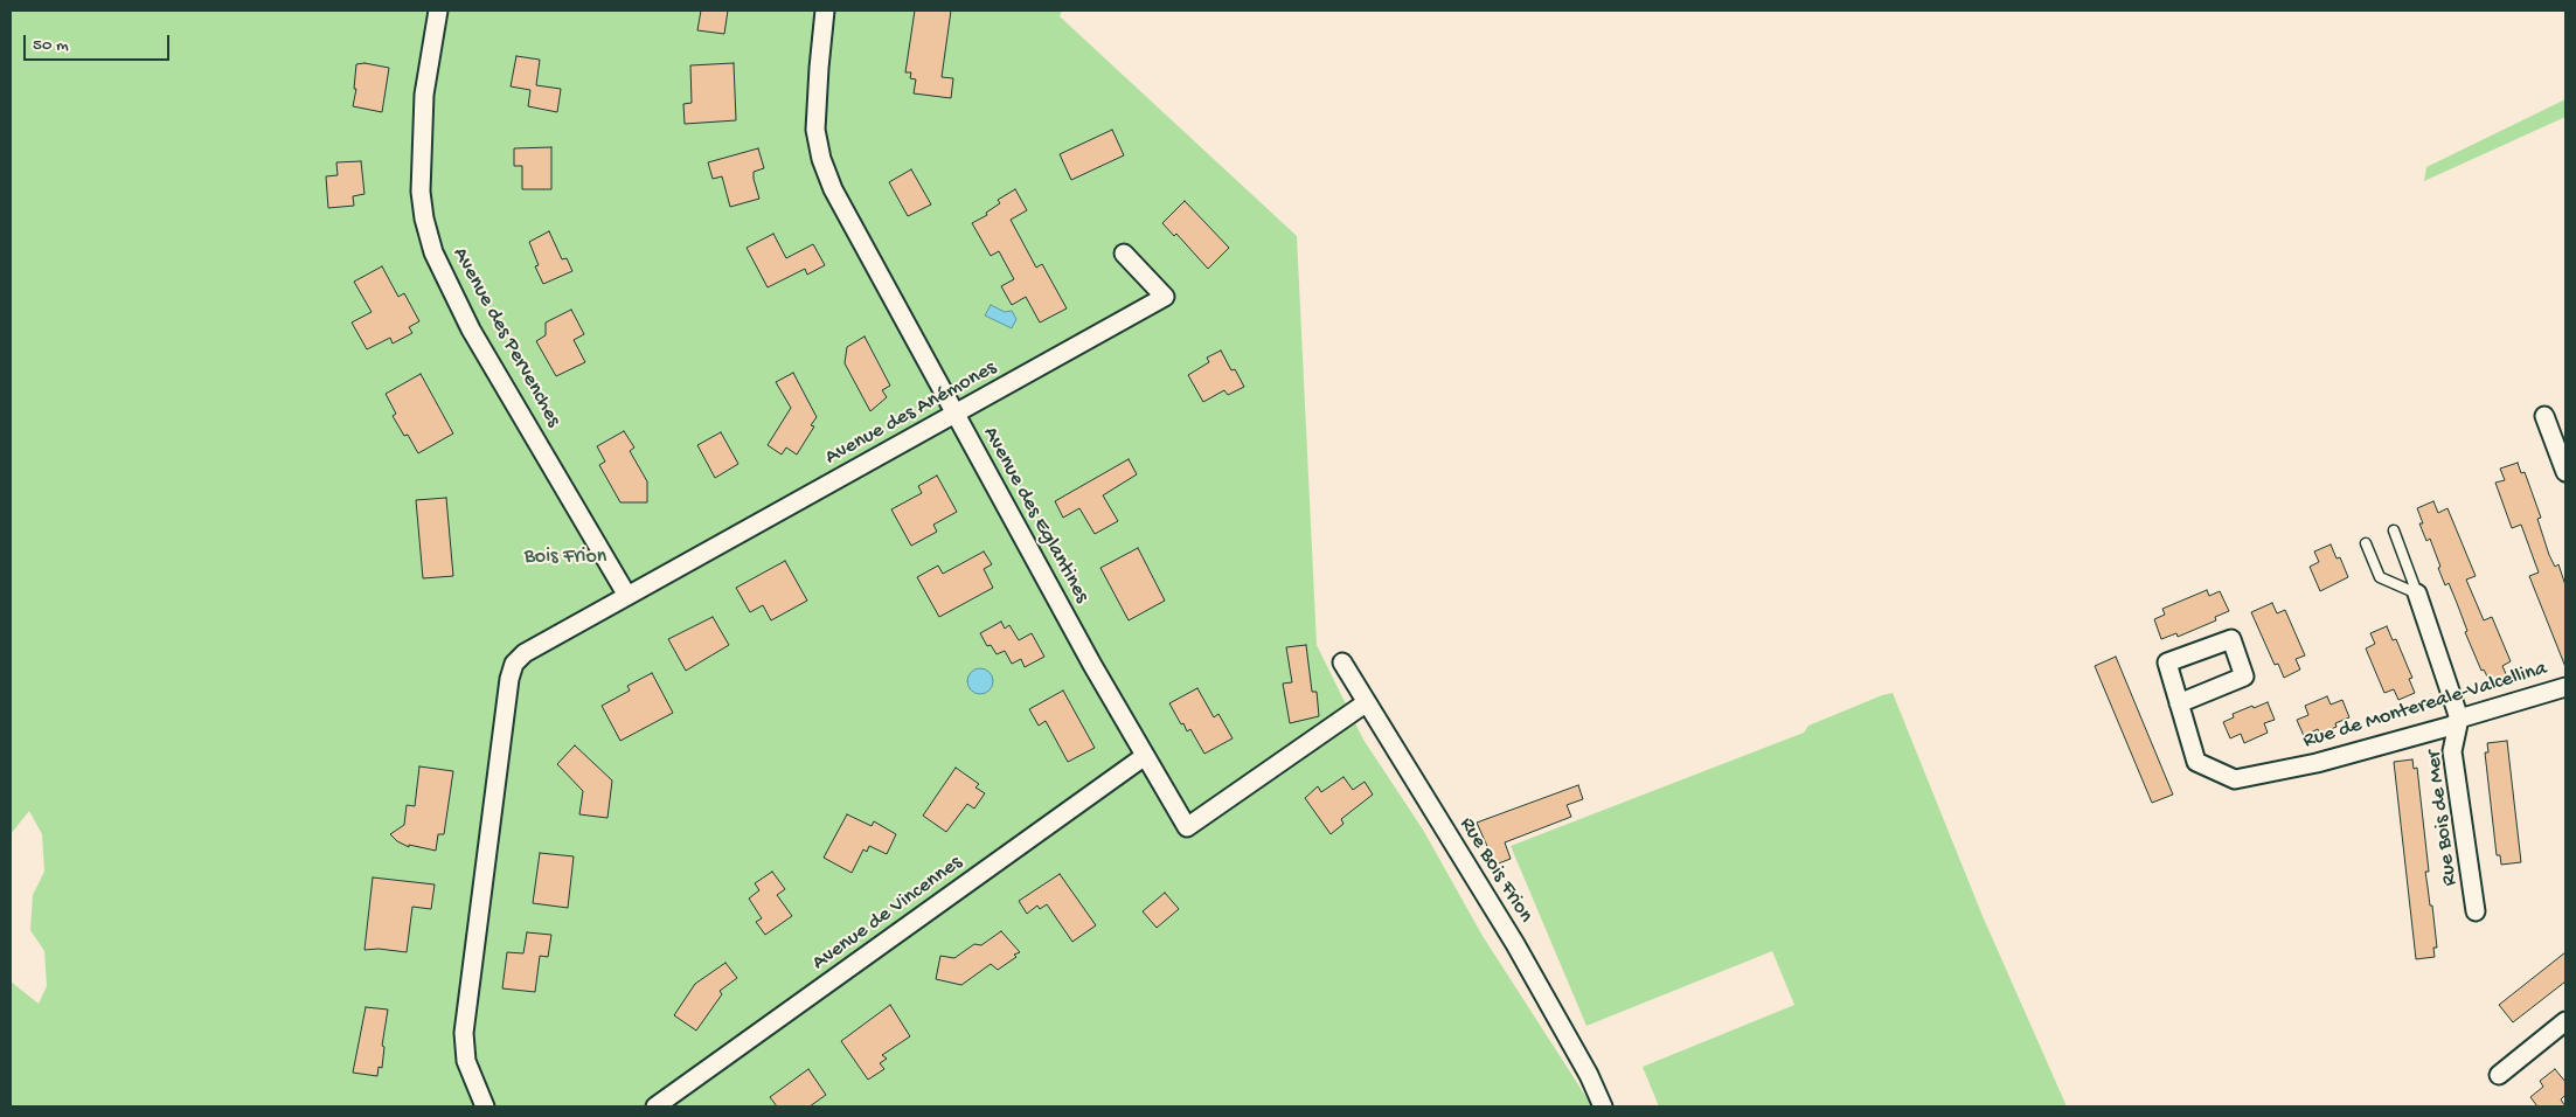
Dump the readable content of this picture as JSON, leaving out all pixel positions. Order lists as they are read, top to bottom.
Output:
{
  "streets": {
    "street": [
      "Avenue des Pervenches",
      "Avenue des Anémones",
      "Avenue des Eglantines",
      "Rue de Montereale-Valcellina",
      "Rue Bois de Mer",
      "Rue Bois Frion",
      "Avenue de Vincennes"
    ]
  },
  "crossings": [
    ["Avenue des Pervenches", "Avenue des Anémones"],
    ["Avenue des Anémones", "Avenue des Eglantines"],
    ["Avenue des Eglantines", "Rue Bois Frion"],
    ["Avenue des Eglantines", "Avenue de Vincennes"],
    ["Rue de Montereale-Valcellina", "Rue Bois de Mer"]
  ],
  "parks": ["Bois Frion"],
  "scale_bar": "50 m"
}
